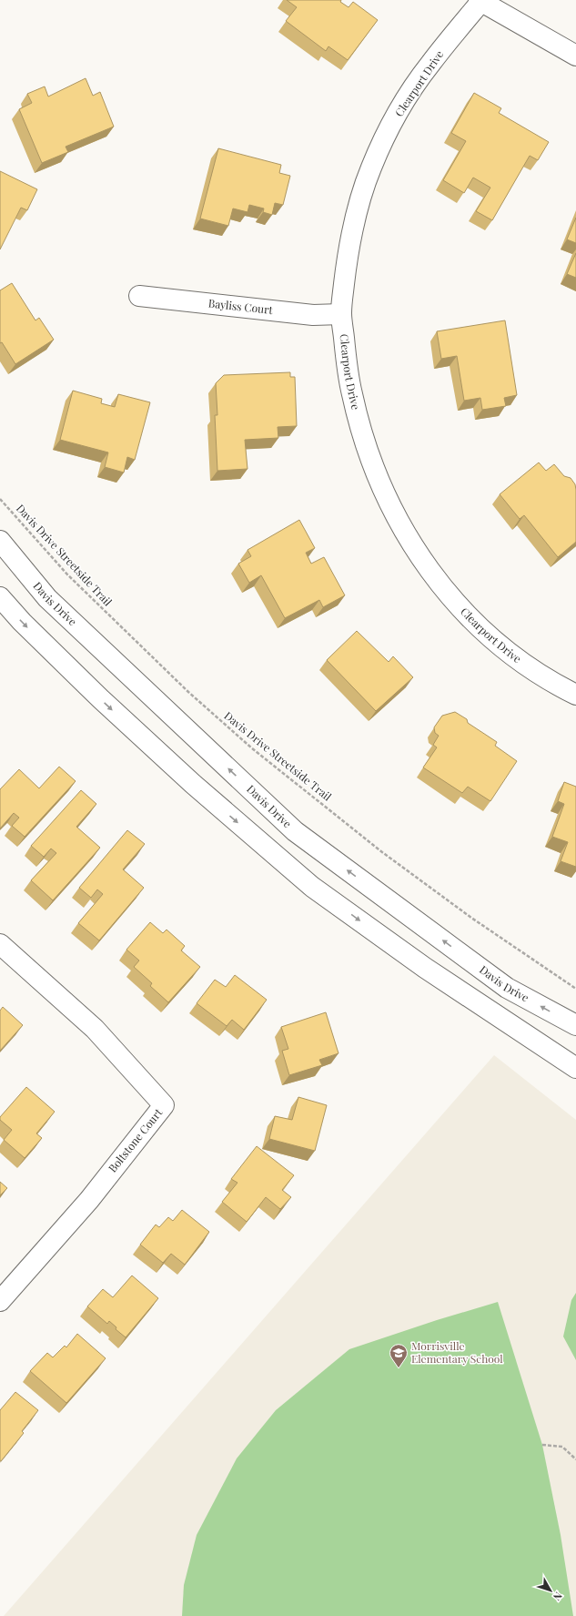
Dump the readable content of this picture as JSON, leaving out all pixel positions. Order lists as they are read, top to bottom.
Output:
{
  "streets": {
    "street": [
      "Clearport Drive",
      "Bayliss Court",
      "Davis Drive",
      "Boltstone Court"
    ],
    "path": ["Davis Drive Streetside Trail"]
  },
  "crossings": [
    ["Clearport Drive", "Bayliss Court"]
  ],
  "places": {
    "school or university": ["Morrisville Elementary School"]
  },
  "north": "bottom right"
}
